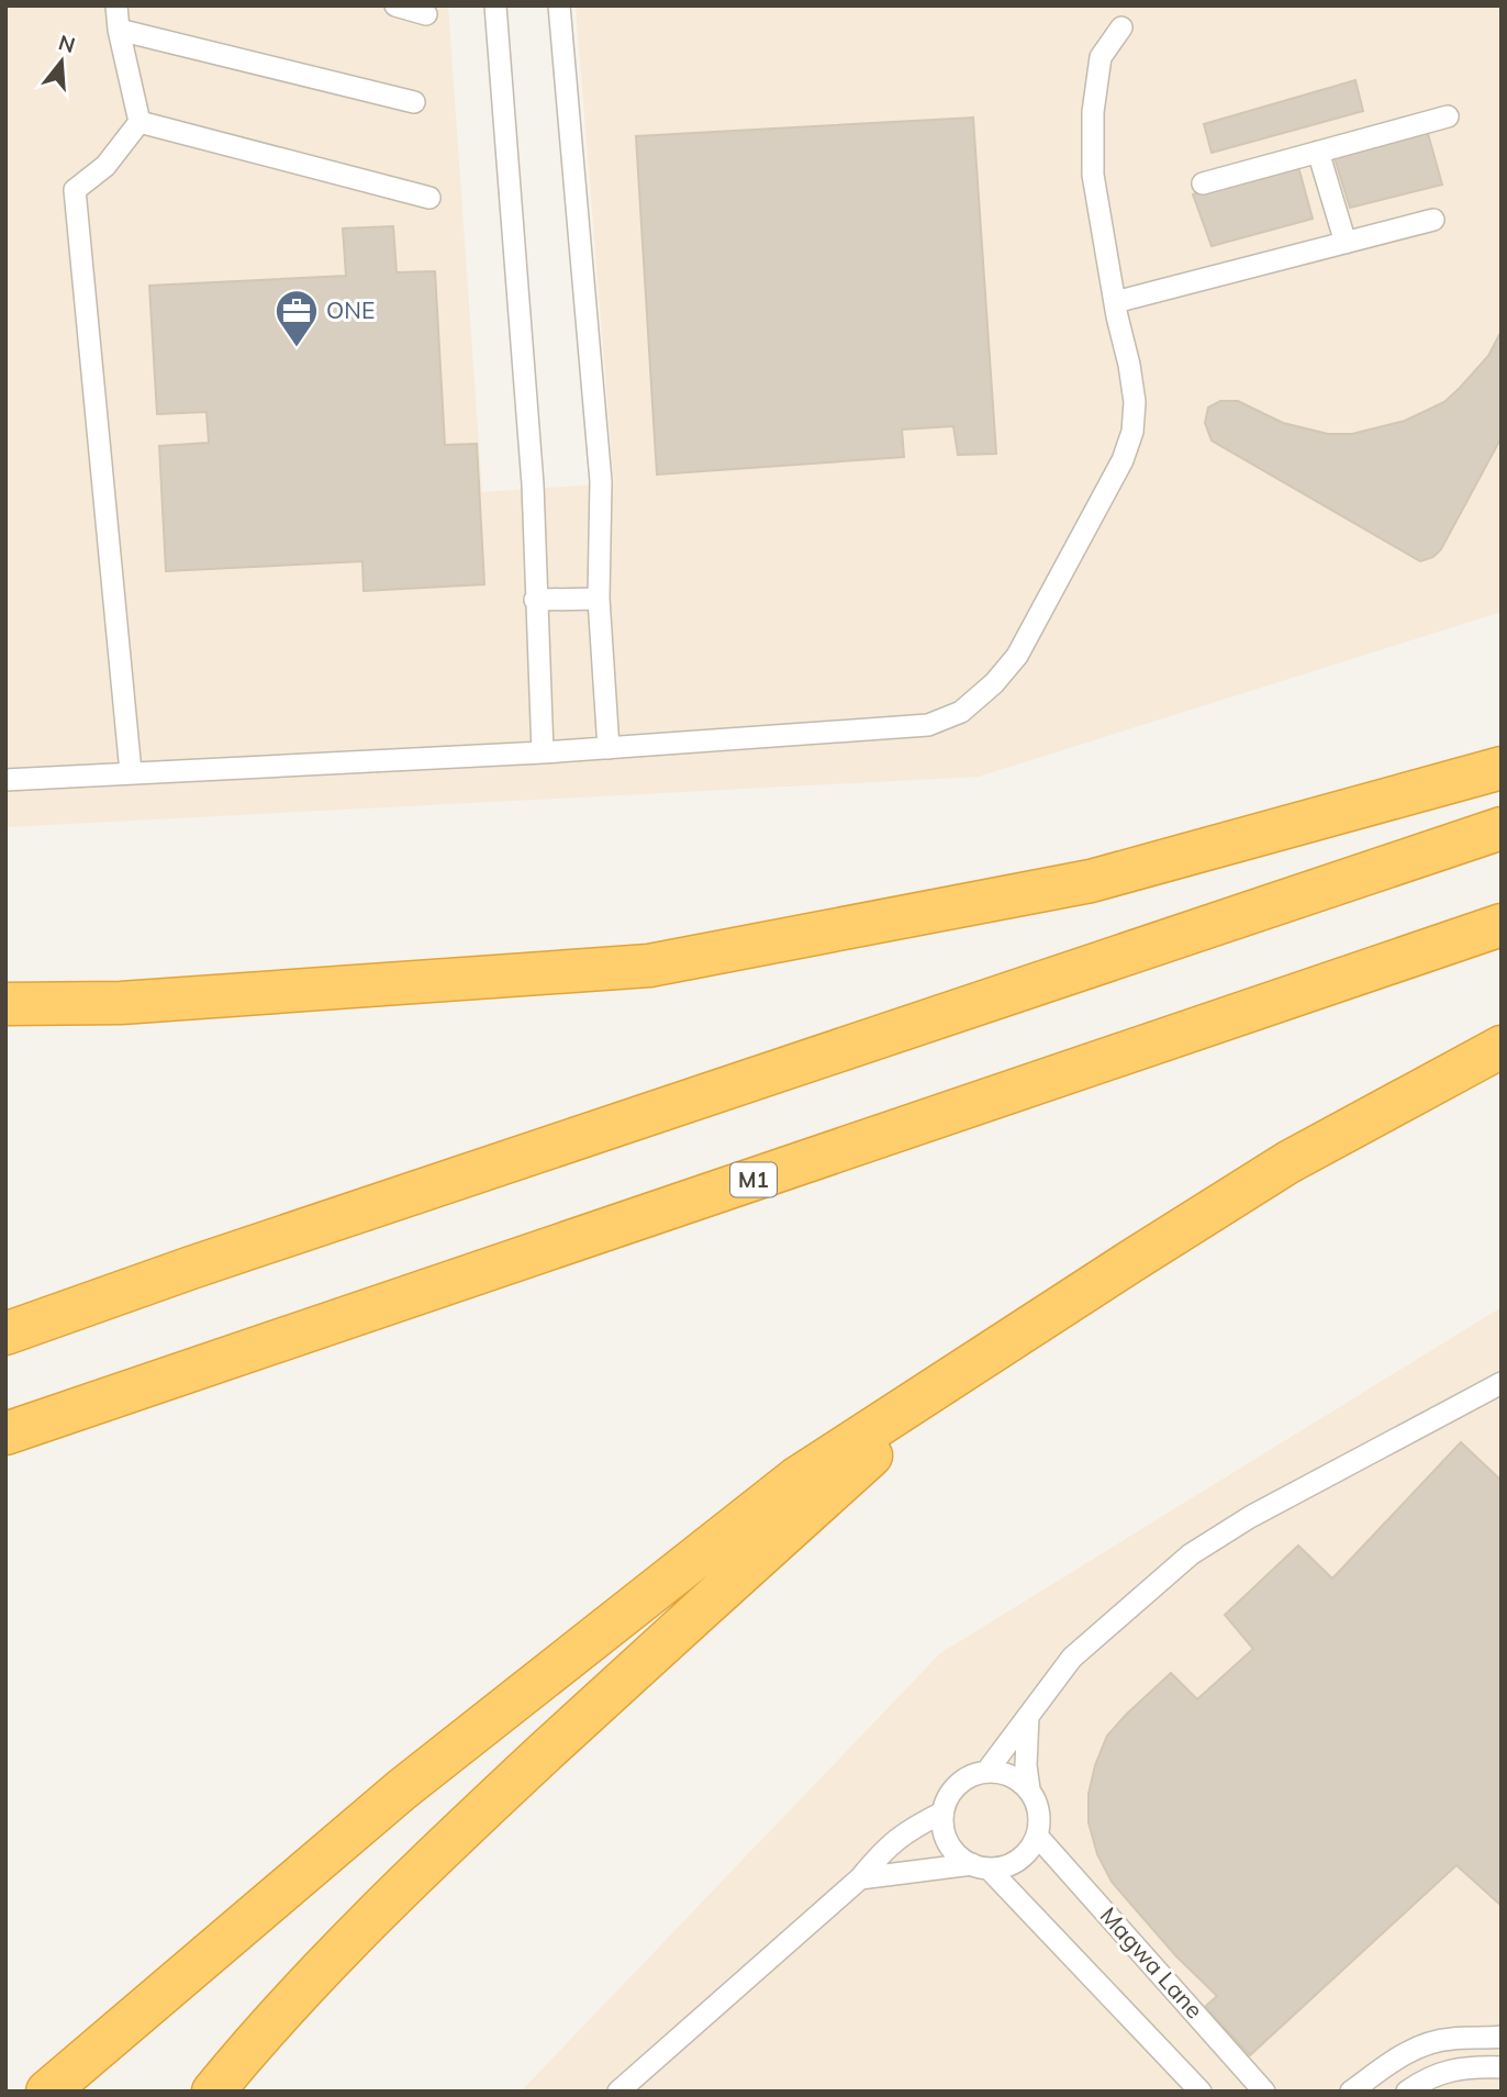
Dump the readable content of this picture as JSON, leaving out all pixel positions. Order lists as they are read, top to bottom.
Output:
{
  "streets": {
    "highway": ["M1"],
    "lane": ["Magwa Lane"]
  },
  "places": {
    "office": ["ONE"]
  },
  "north": "top"
}
